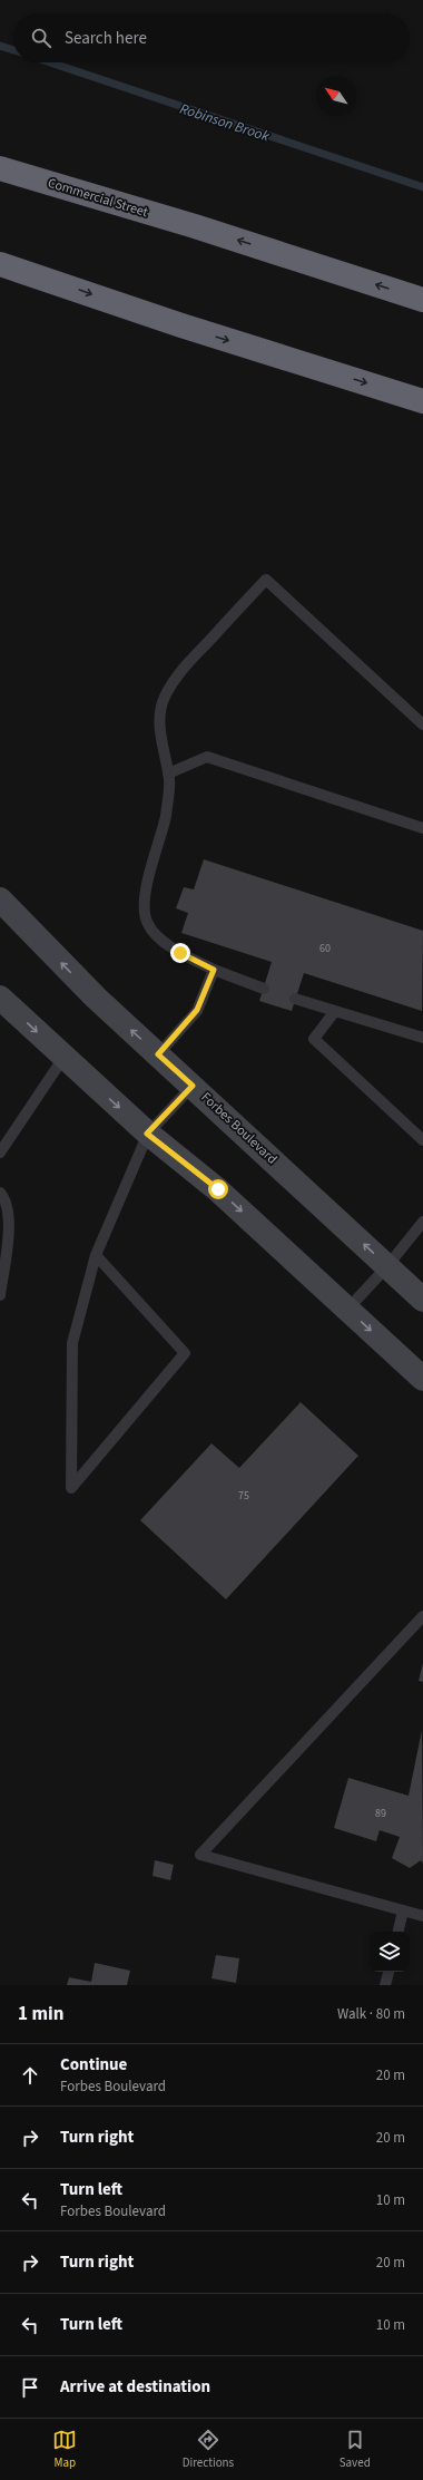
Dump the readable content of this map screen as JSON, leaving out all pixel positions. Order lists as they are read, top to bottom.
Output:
{
  "streets": {
    "highway": ["Commercial Street"],
    "street": ["Forbes Boulevard"]
  },
  "water": ["Robinson Brook"],
  "house_numbers": ["60", "75", "89"],
  "north": "top left",
  "page": {
    "search": "Search here",
    "heading": ["1 min", "Walk · 80 m"],
    "list": [
      ["Continue", "Forbes Boulevard", "20 m"],
      ["Turn right", "20 m"],
      ["Turn left", "Forbes Boulevard", "10 m"],
      ["Turn right", "20 m"],
      ["Turn left", "10 m"],
      "Arrive at destination"
    ],
    "nav": ["Map", "Directions", "Saved"]
  }
}
